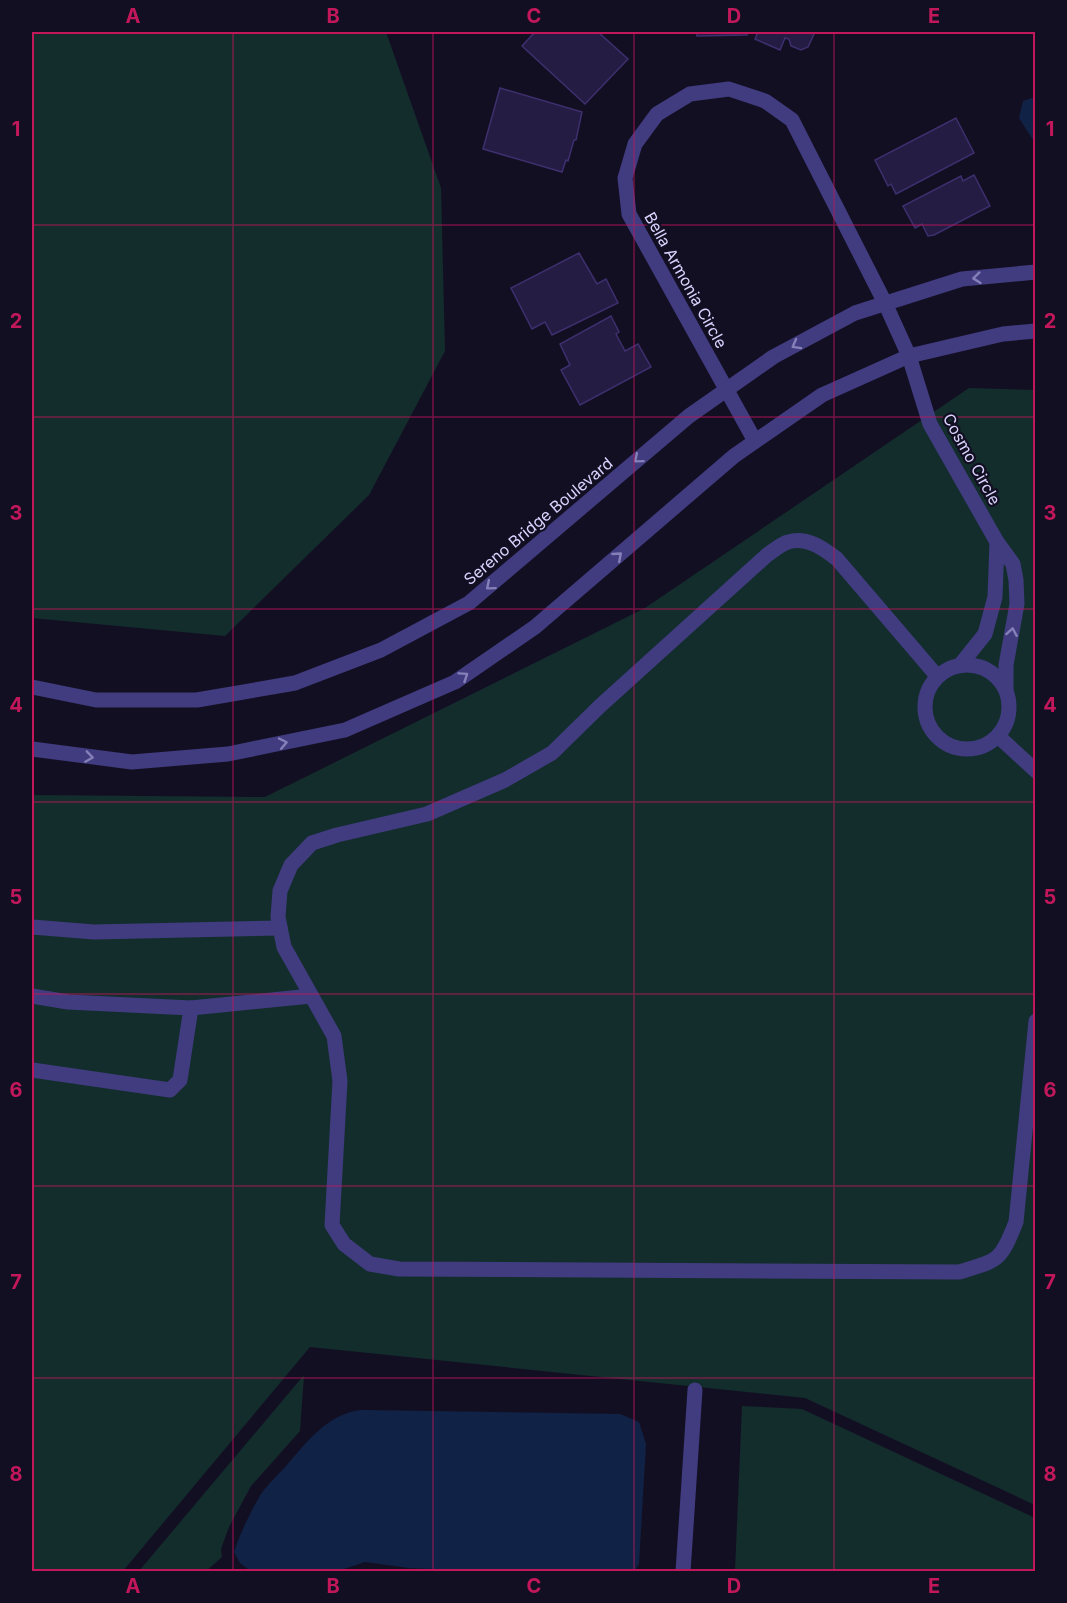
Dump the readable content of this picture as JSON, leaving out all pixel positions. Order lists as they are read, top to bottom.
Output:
{
  "streets": {
    "street": ["Bella Armonia Circle", "Cosmo Circle", "Sereno Bridge Boulevard"]
  },
  "crossings": [
    ["Bella Armonia Circle", "Cosmo Circle"],
    ["Bella Armonia Circle", "Sereno Bridge Boulevard"]
  ],
  "grid": {
    "columns": [
      "A",
      "B",
      "C",
      "D",
      "E"
    ],
    "rows": [
      "1",
      "2",
      "3",
      "4",
      "5",
      "6",
      "7",
      "8"
    ]
  }
}
